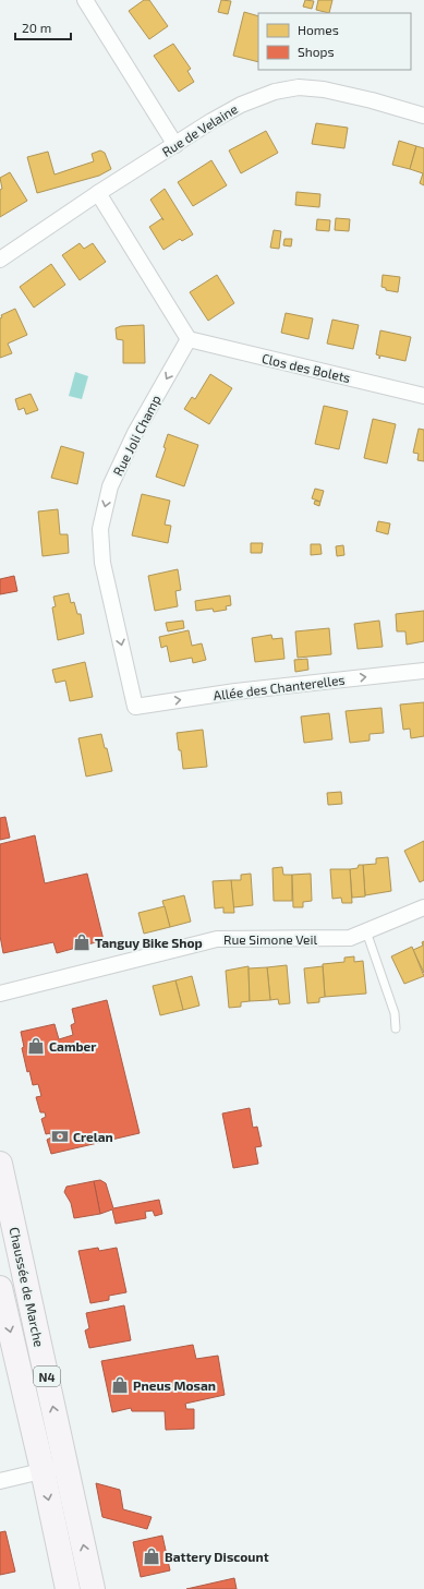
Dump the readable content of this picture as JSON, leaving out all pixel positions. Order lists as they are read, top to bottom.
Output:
{
  "streets": {
    "main road": ["Chaussée de Marche", "N4"],
    "street": [
      "Rue de Velaine",
      "Clos des Bolets",
      "Rue Joli Champ",
      "Allée des Chanterelles",
      "Rue Simone Veil"
    ]
  },
  "crossings": [
    ["Clos des Bolets", "Rue Joli Champ"],
    ["Rue Joli Champ", "Allée des Chanterelles"]
  ],
  "one_way": ["Rue Joli Champ", "Allée des Chanterelles"],
  "places": {
    "shop": [
      "Tanguy Bike Shop",
      "Camber",
      "Pneus Mosan",
      "Battery Discount"
    ],
    "bank": ["Crelan"]
  },
  "legend": ["Homes", "Shops"],
  "scale_bar": "20 m"
}
